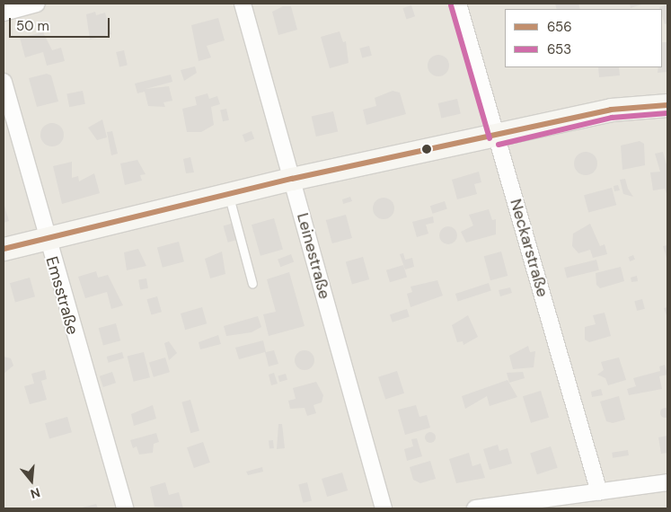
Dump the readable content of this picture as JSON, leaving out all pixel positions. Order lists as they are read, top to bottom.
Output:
{
  "streets": {
    "street": ["Neckarstraße", "Leinestraße", "Emsstraße"]
  },
  "lines": ["transit line 653", "transit line 656"],
  "legend": ["656", "653"],
  "scale_bar": "50 m",
  "north": "bottom"
}
